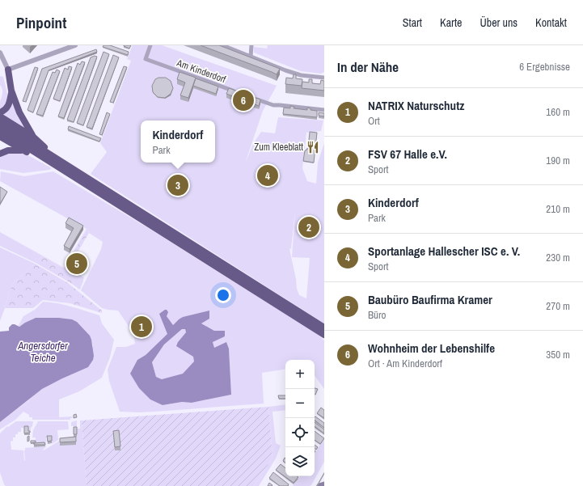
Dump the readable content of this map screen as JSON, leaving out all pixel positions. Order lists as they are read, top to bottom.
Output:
{
  "streets": {
    "street": ["Am Kinderdorf"]
  },
  "water": ["Angersdorfer Teiche"],
  "places": {
    "restaurant": ["Zum Kleeblatt"]
  },
  "page": {
    "header": "Pinpoint",
    "nav": [
      "Start",
      "Karte",
      "Über uns",
      "Kontakt"
    ],
    "heading": ["In der Nähe", "6 Ergebnisse"],
    "list": [
      {
        "mark": "1",
        "name": "NATRIX Naturschutz",
        "note": "Ort",
        "value": "160 m"
      },
      {
        "mark": "2",
        "name": "FSV 67 Halle e.V.",
        "note": "Sport",
        "value": "190 m"
      },
      {
        "mark": "3",
        "name": "Kinderdorf",
        "note": "Park",
        "value": "210 m"
      },
      {
        "mark": "4",
        "name": "Sportanlage Hallescher ISC e. V.",
        "note": "Sport",
        "value": "230 m"
      },
      {
        "mark": "5",
        "name": "Baubüro Baufirma Kramer",
        "note": "Büro",
        "value": "270 m"
      },
      {
        "mark": "6",
        "name": "Wohnheim der Lebenshilfe",
        "note": "Ort · Am Kinderdorf",
        "value": "350 m"
      }
    ],
    "pins": [
      "6",
      "4",
      "3",
      "2",
      "5",
      "1"
    ],
    "popup": ["Kinderdorf", "Park"],
    "map_buttons": ["+", "−"]
  }
}
